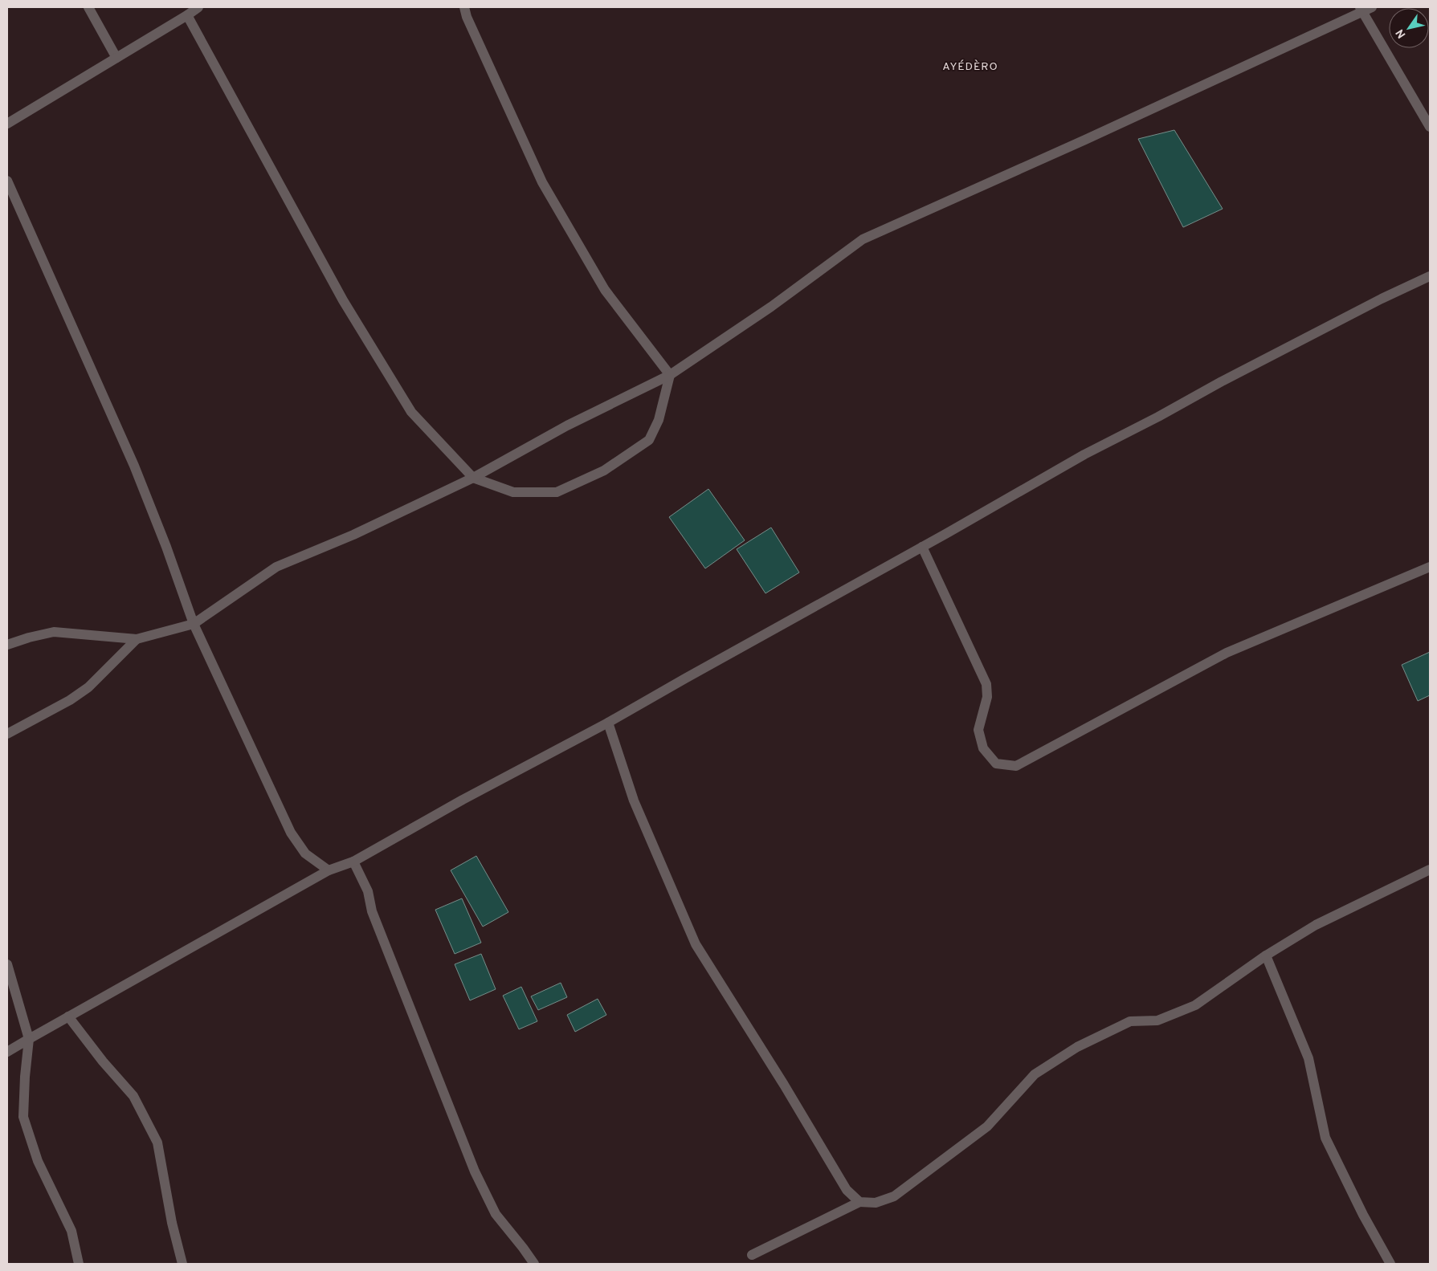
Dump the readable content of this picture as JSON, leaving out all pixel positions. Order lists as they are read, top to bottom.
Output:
{
  "districts": ["AYÉDÈRO"],
  "north": "bottom left"
}
